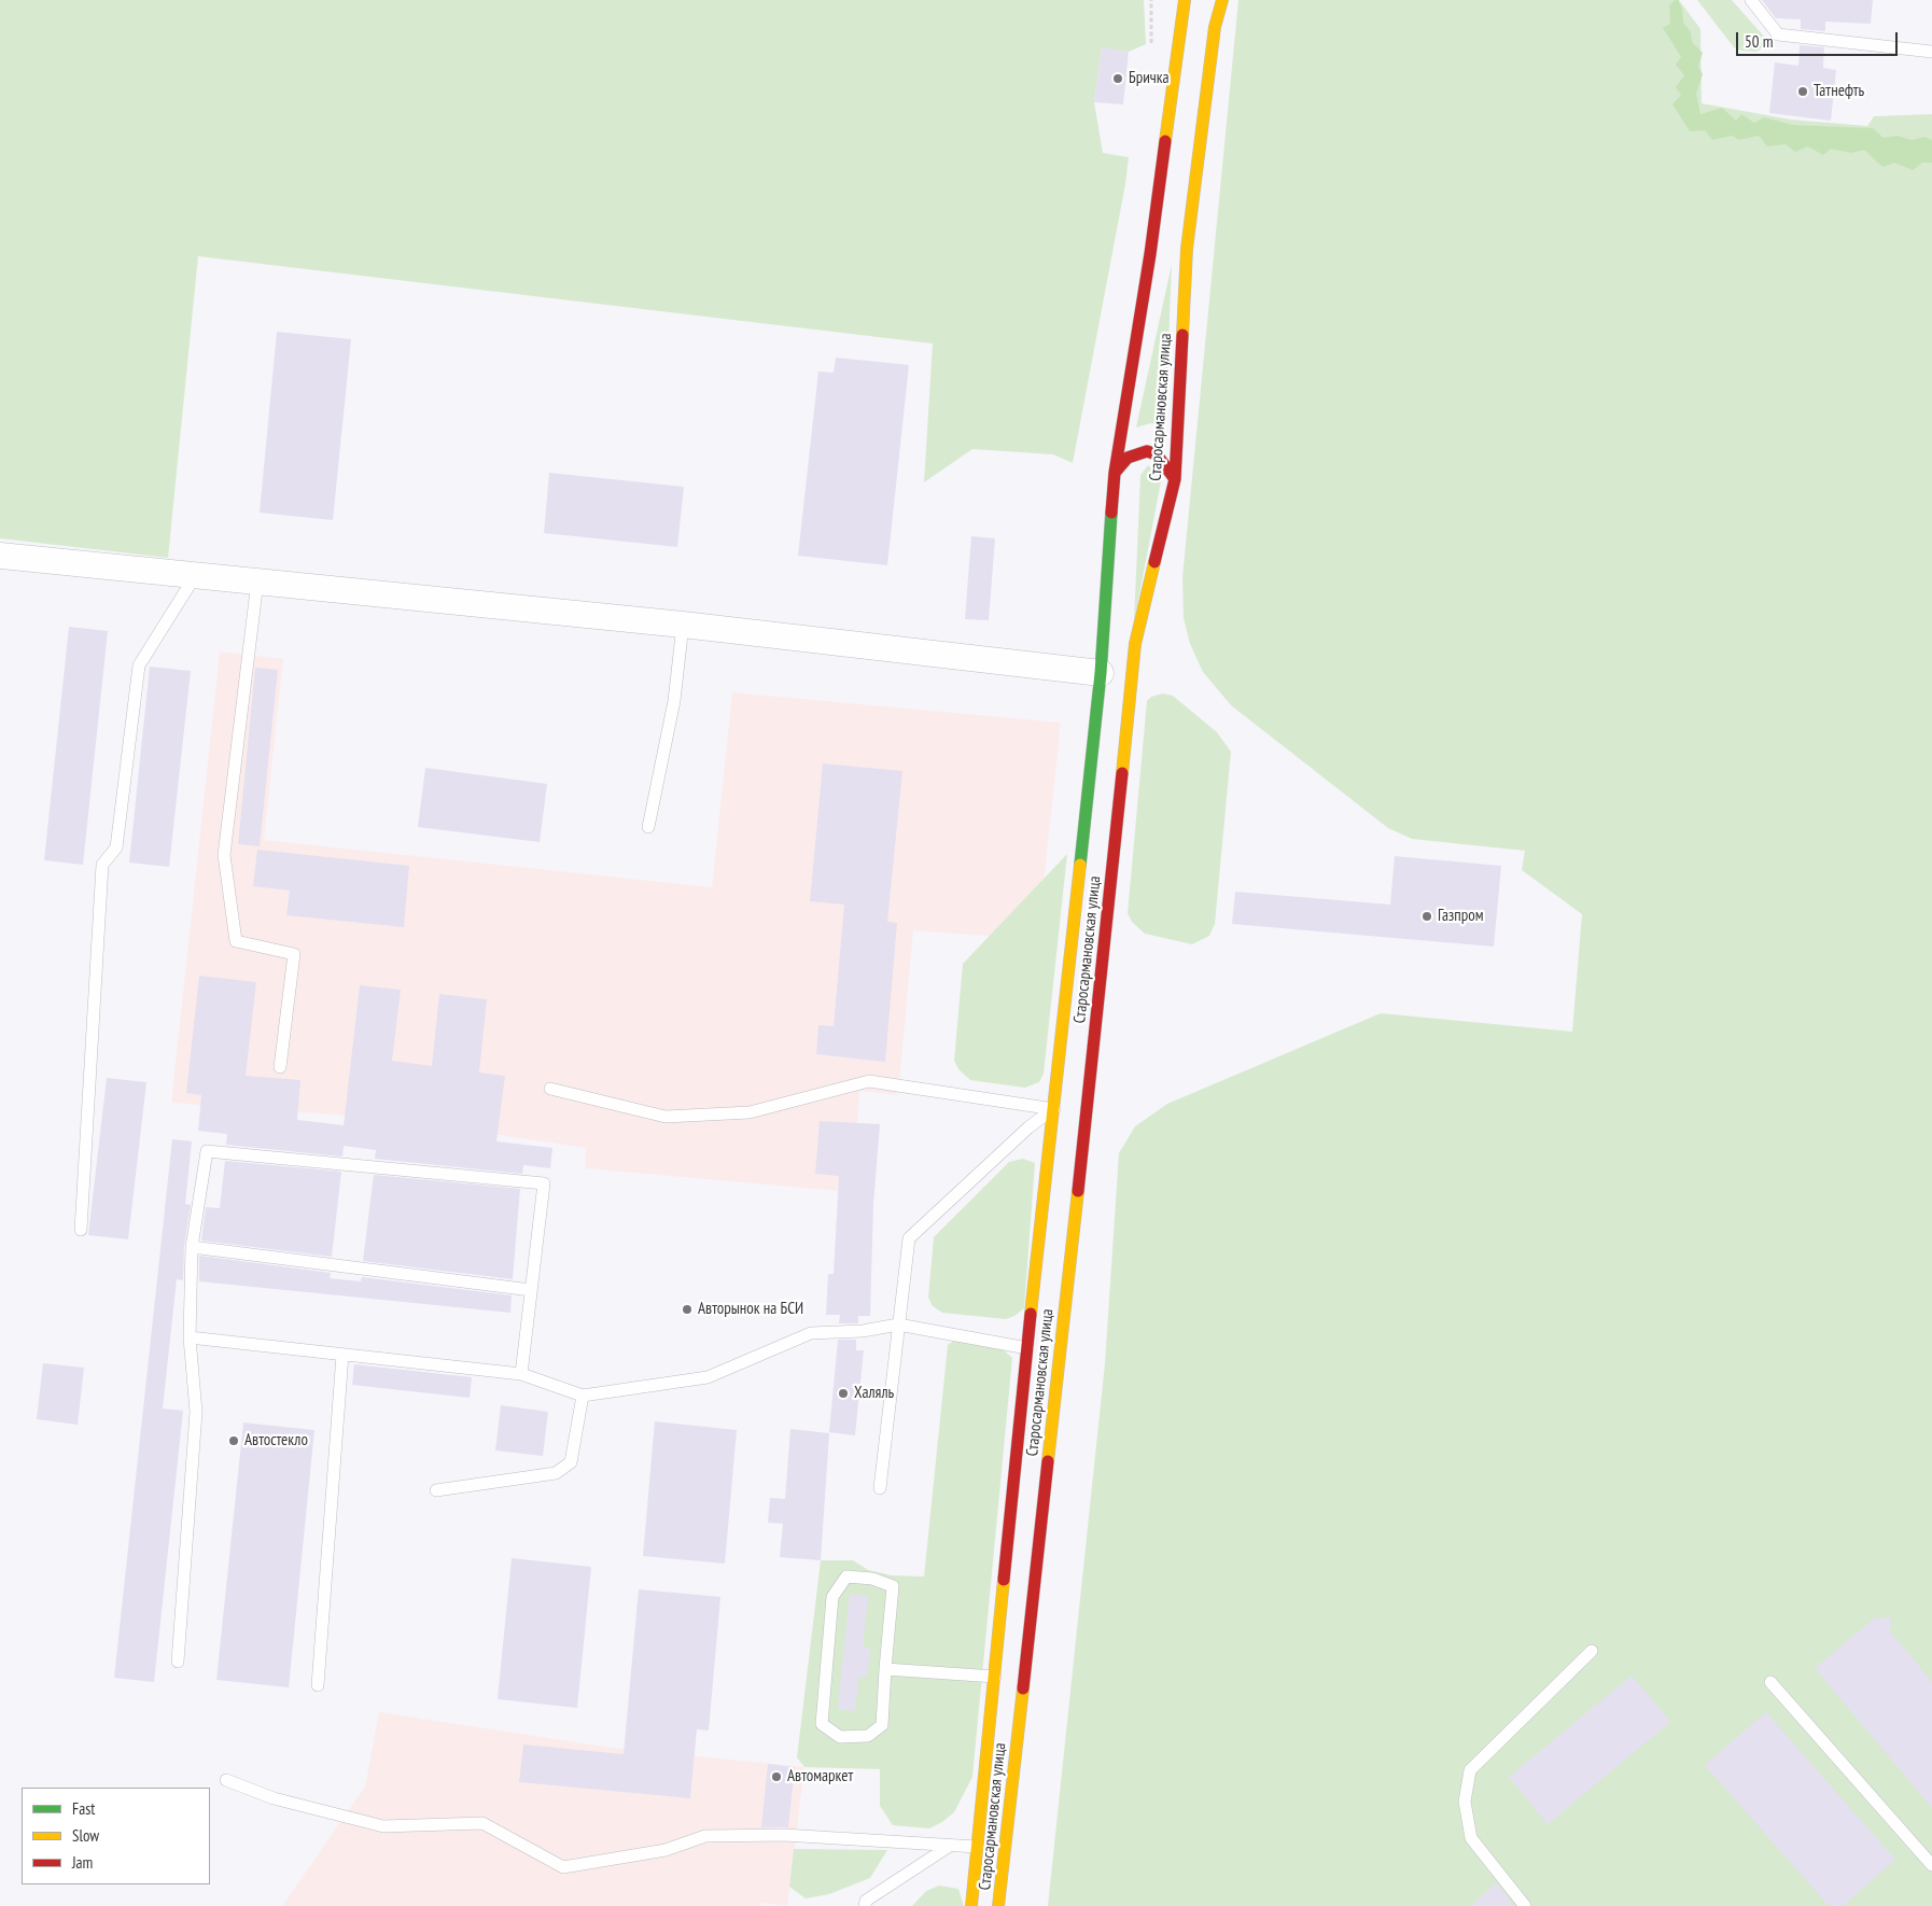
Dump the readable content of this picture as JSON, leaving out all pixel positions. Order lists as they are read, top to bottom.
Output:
{
  "streets": {
    "main road": ["Старосармановская улица"]
  },
  "places": [
    "Бричка",
    "Татнефть",
    "Газпром",
    "Авторынок на БСИ",
    "Халяль",
    "Автостекло",
    "Автомаркет"
  ],
  "legend": ["Fast", "Slow", "Jam"],
  "scale_bar": "50 m"
}
